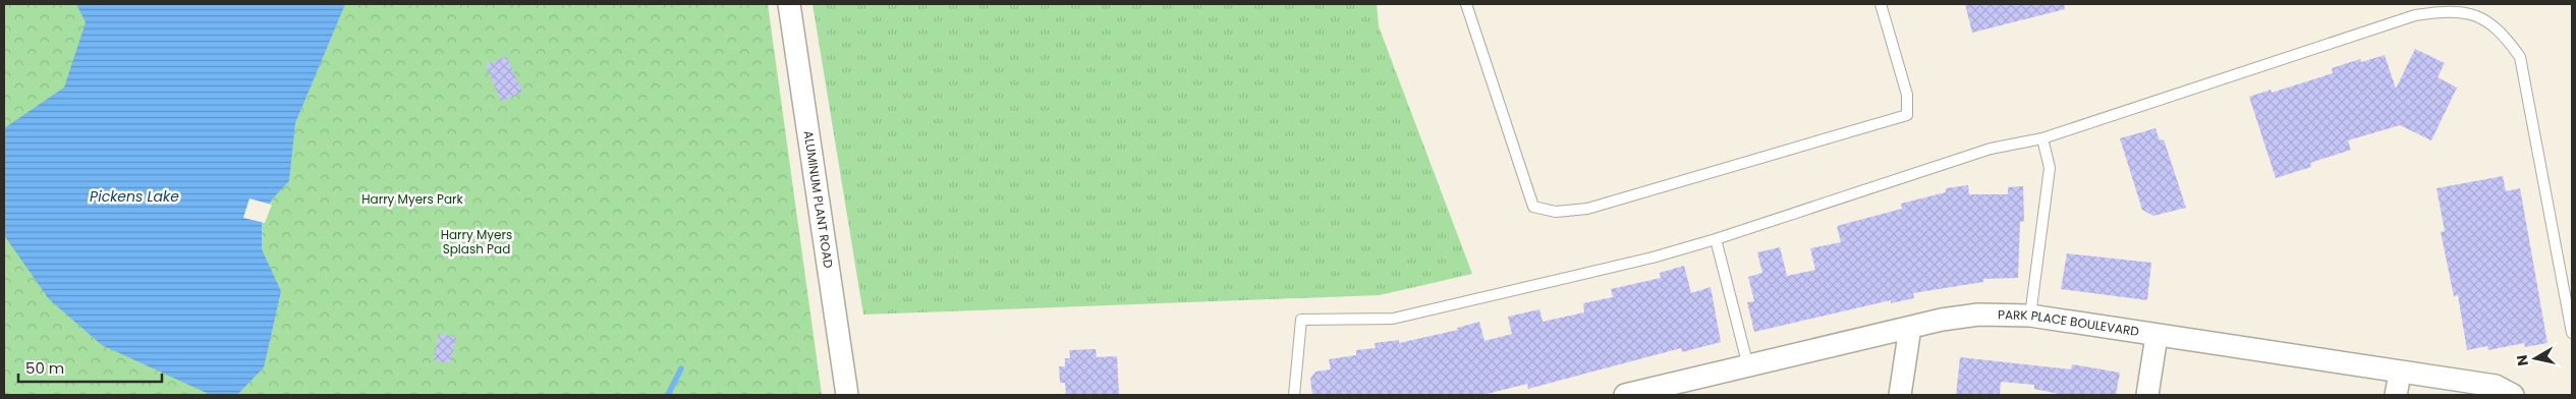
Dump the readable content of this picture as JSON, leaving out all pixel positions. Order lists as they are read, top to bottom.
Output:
{
  "streets": {
    "street": ["ALUMINUM PLANT ROAD", "PARK PLACE BOULEVARD"]
  },
  "water": ["Pickens Lake"],
  "parks": ["Harry Myers Park", "Harry Myers Splash Pad"],
  "scale_bar": "50 m",
  "north": "left"
}
